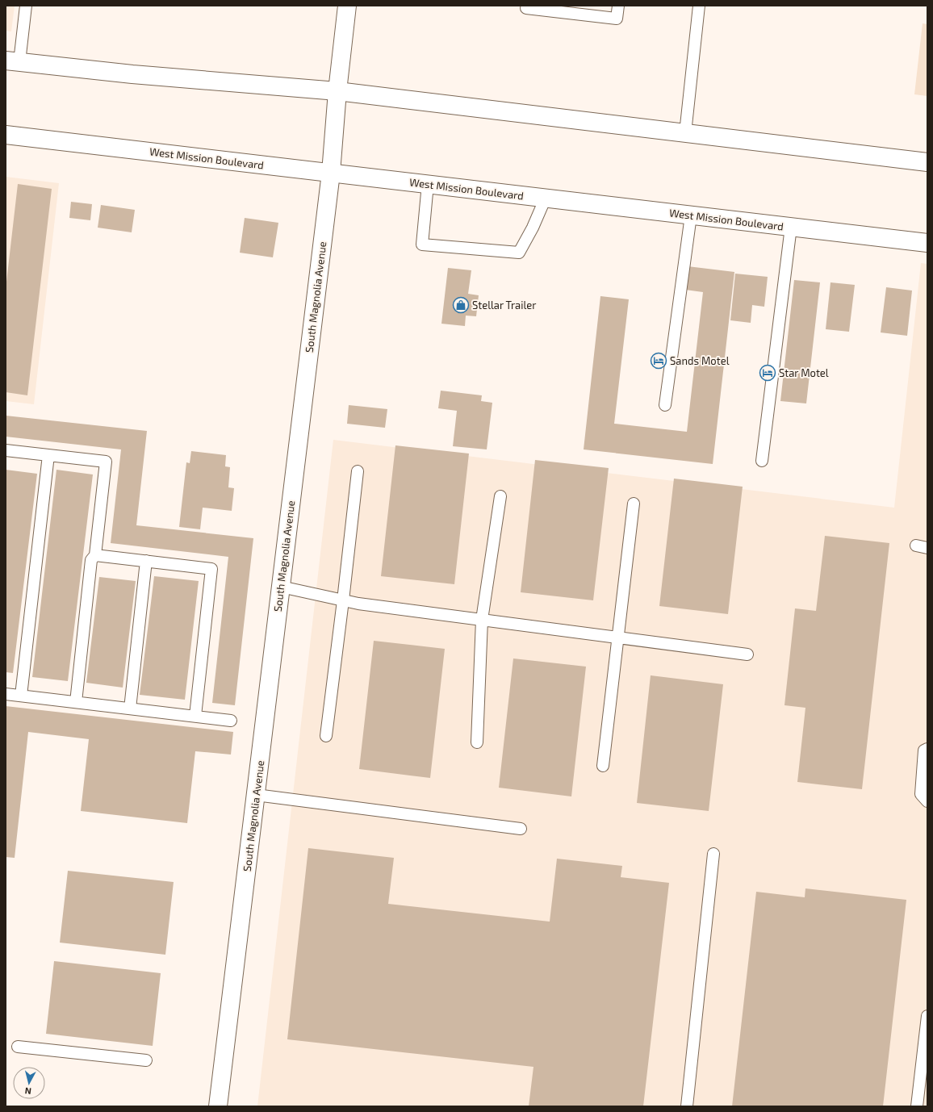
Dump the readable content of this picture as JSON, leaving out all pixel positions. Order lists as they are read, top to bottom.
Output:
{
  "streets": {
    "main road": ["West Mission Boulevard", "South Magnolia Avenue"]
  },
  "crossings": [
    ["West Mission Boulevard", "South Magnolia Avenue"]
  ],
  "places": {
    "shop": ["Stellar Trailer"],
    "hotel": ["Sands Motel", "Star Motel"]
  },
  "north": "bottom"
}
